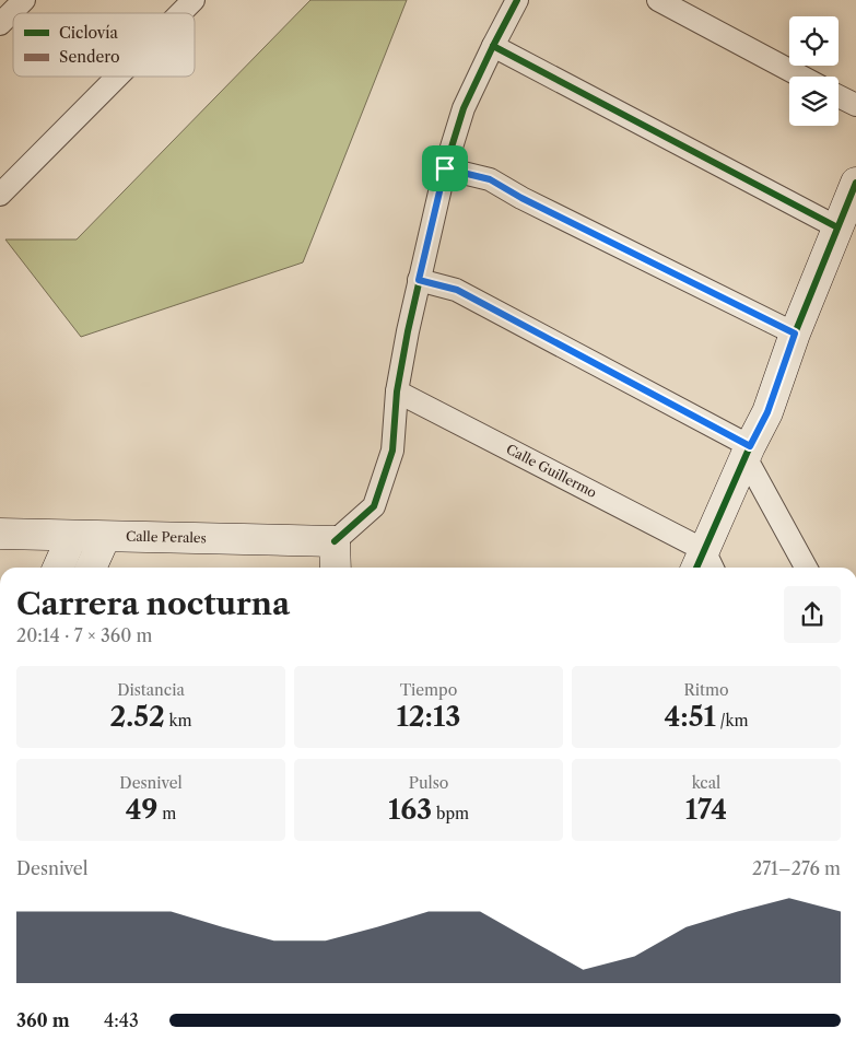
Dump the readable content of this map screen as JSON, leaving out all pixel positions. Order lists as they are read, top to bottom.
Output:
{
  "streets": {
    "street": ["Calle Guillermo", "Calle Perales"]
  },
  "legend": ["Ciclovía", "Sendero"],
  "page": {
    "heading": ["Carrera nocturna", "20:14 · 7 × 360 m"],
    "stats": [
      ["Distancia", "2.52 km"],
      ["Tiempo", "12:13"],
      ["Ritmo", "4:51 /km"],
      ["Desnivel", "49 m"],
      ["Pulso", "163 bpm"],
      ["kcal", "174"]
    ],
    "chart": ["Desnivel", "271–276 m"],
    "list": [
      {
        "name": "360 m",
        "note": "4:43"
      }
    ]
  }
}
